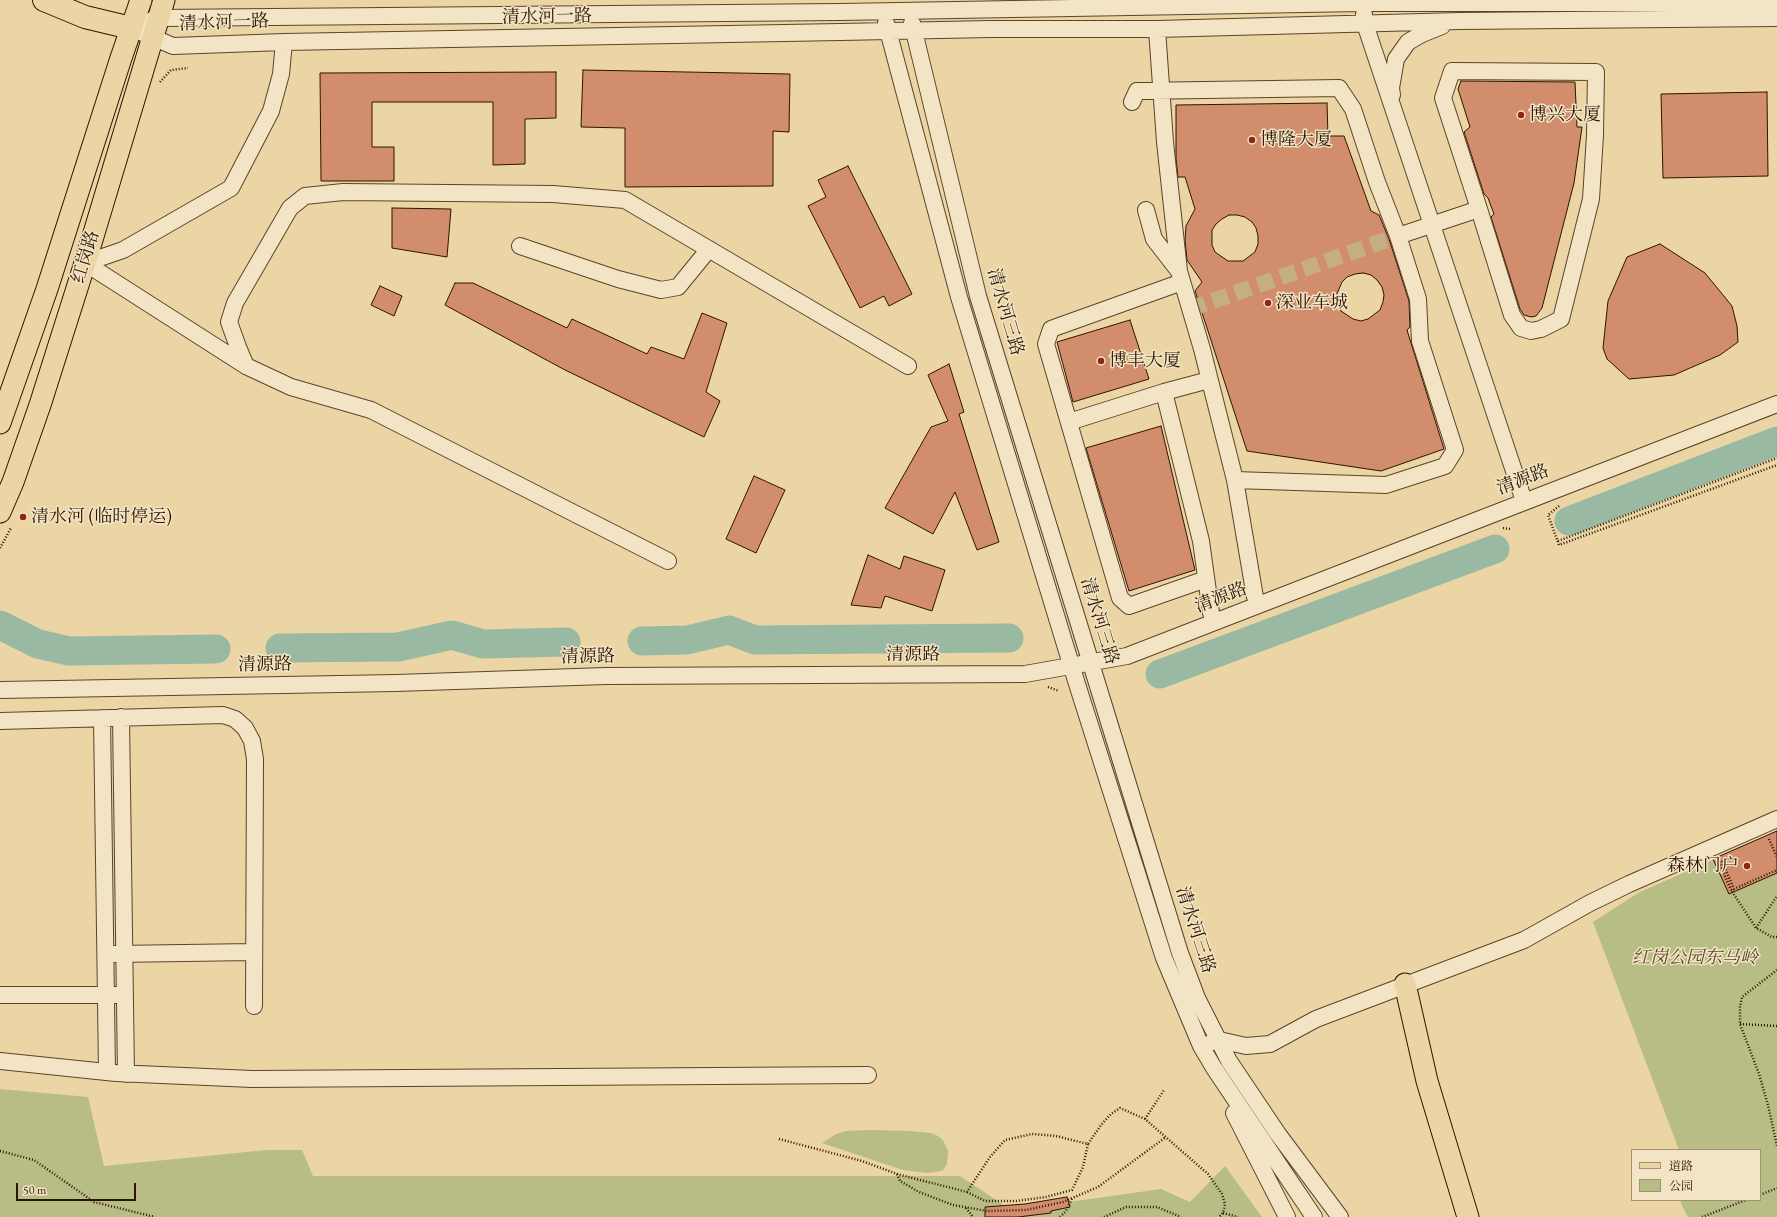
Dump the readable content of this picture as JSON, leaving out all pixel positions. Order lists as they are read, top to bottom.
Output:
{
  "streets": {
    "main road": ["红岗路"],
    "street": ["清水河一路", "清水河三路", "清源路"]
  },
  "crossings": [
    ["清水河一路", "红岗路"],
    ["清水河一路", "清水河三路"],
    ["清水河三路", "清源路"]
  ],
  "parks": ["红岗公园东马岭"],
  "places": [
    "博兴大厦",
    "博隆大厦",
    "深业车城",
    "博丰大厦",
    "清水河 (临时停运)",
    "森林门户"
  ],
  "legend": ["道路", "公园"],
  "scale_bar": "50 m"
}
